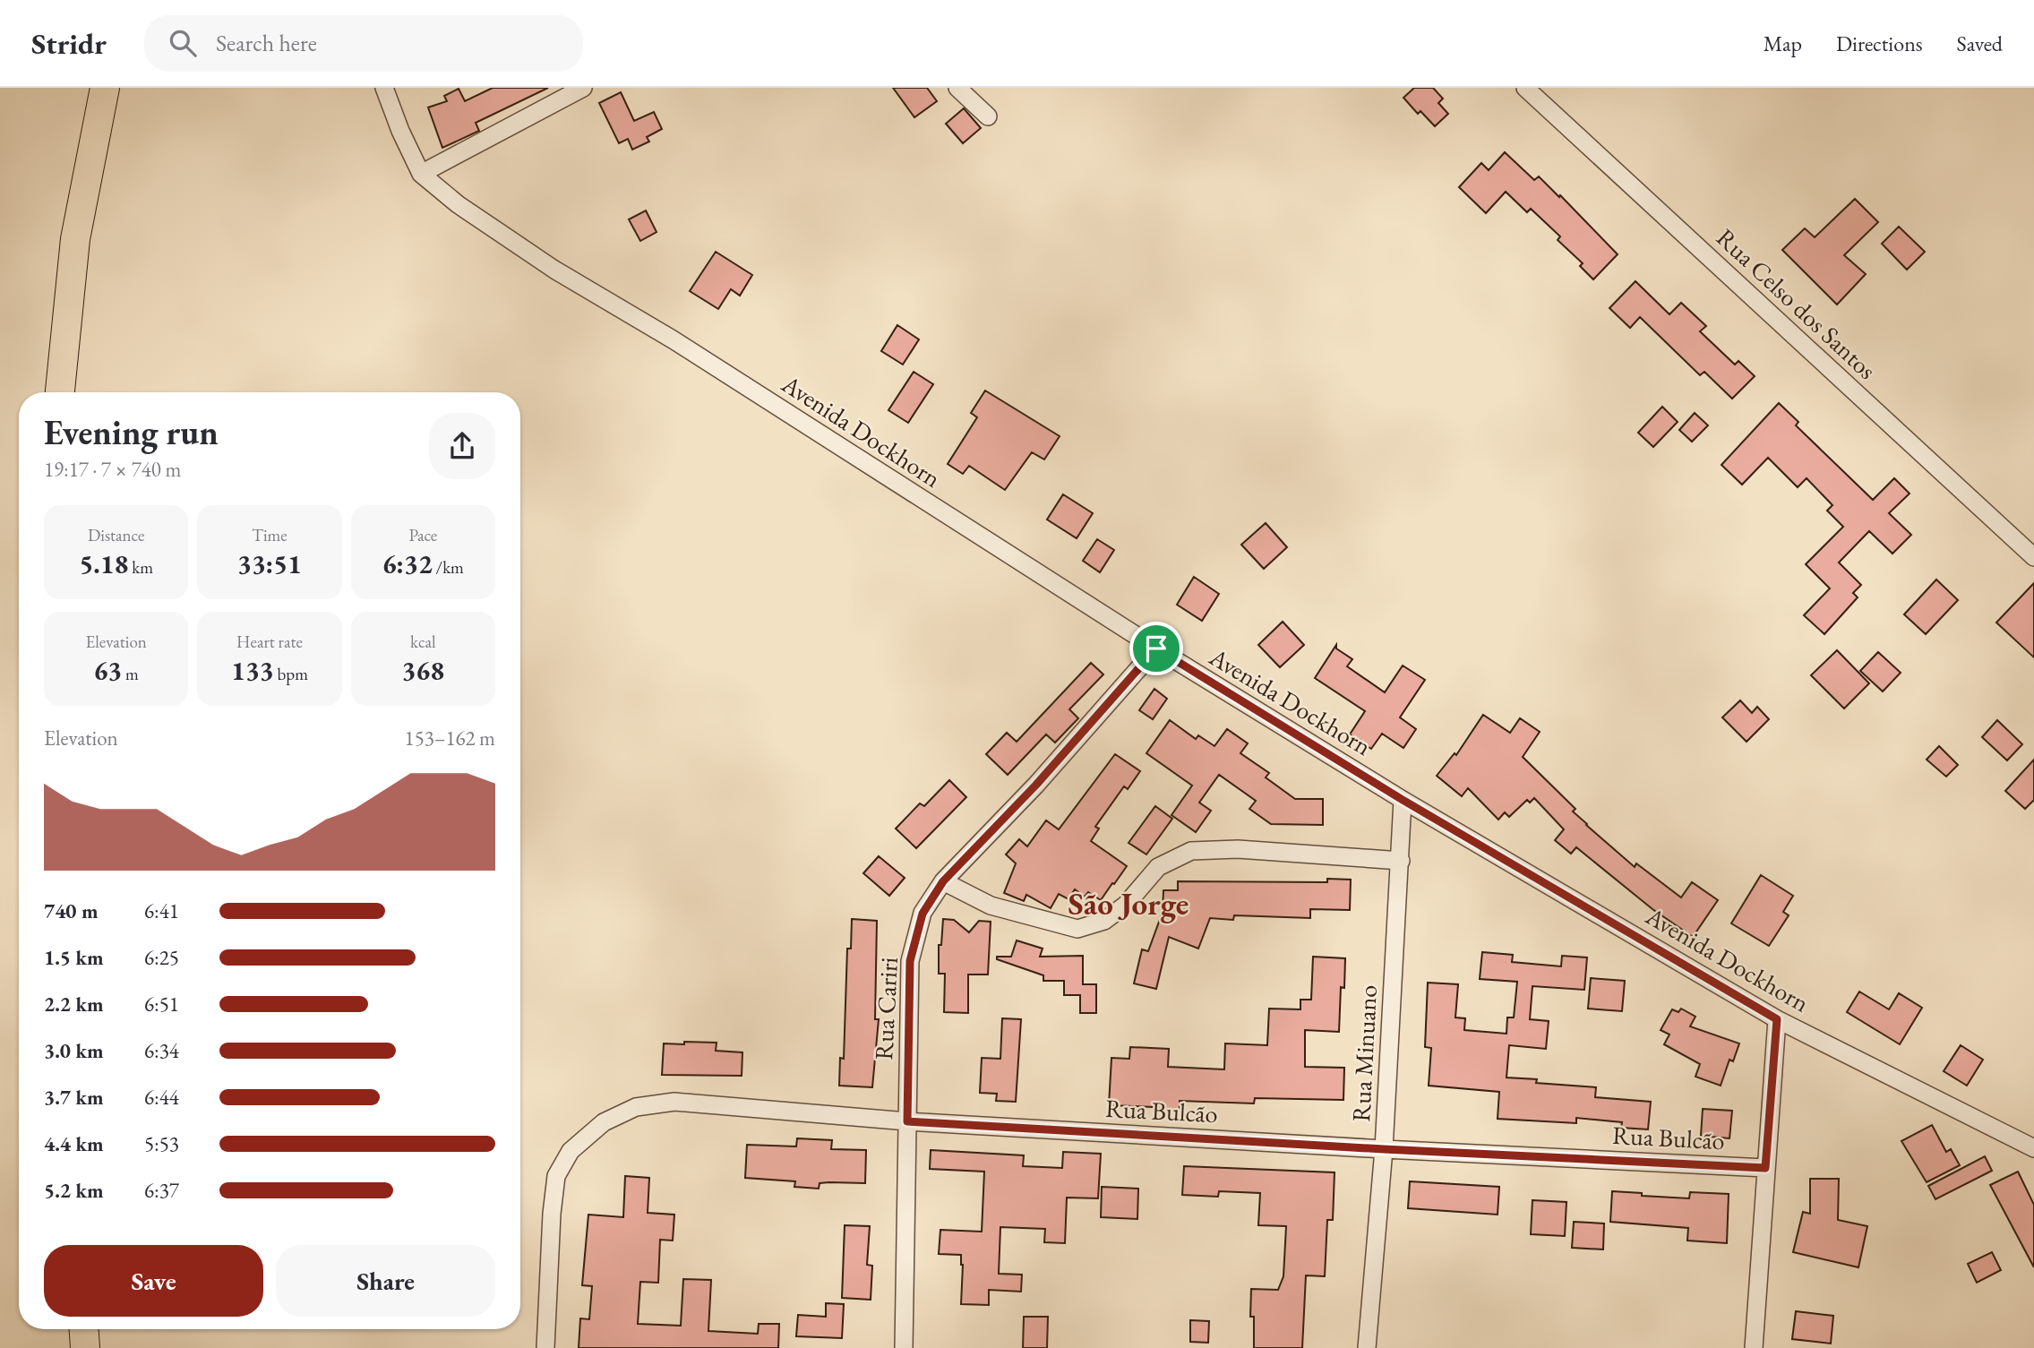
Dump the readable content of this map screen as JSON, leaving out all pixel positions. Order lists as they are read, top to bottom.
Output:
{
  "streets": {
    "street": [
      "Rua Celso dos Santos",
      "Avenida Dockhorn",
      "Rua Cariri",
      "Rua Minuano",
      "Rua Bulcão"
    ]
  },
  "crossings": [
    ["Avenida Dockhorn", "Rua Cariri"],
    ["Avenida Dockhorn", "Rua Minuano"],
    ["Rua Cariri", "Rua Bulcão"],
    ["Rua Minuano", "Rua Bulcão"]
  ],
  "districts": ["São Jorge"],
  "page": {
    "header": "Stridr",
    "search": "Search here",
    "nav": ["Map", "Directions", "Saved"],
    "heading": ["Evening run", "19:17 · 7 × 740 m"],
    "stats": [
      ["Distance", "5.18 km"],
      ["Time", "33:51"],
      ["Pace", "6:32 /km"],
      ["Elevation", "63 m"],
      ["Heart rate", "133 bpm"],
      ["kcal", "368"]
    ],
    "chart": ["Elevation", "153–162 m"],
    "list": [
      {
        "name": "740 m",
        "note": "6:41"
      },
      {
        "name": "1.5 km",
        "note": "6:25"
      },
      {
        "name": "2.2 km",
        "note": "6:51"
      },
      {
        "name": "3.0 km",
        "note": "6:34"
      },
      {
        "name": "3.7 km",
        "note": "6:44"
      },
      {
        "name": "4.4 km",
        "note": "5:53"
      },
      {
        "name": "5.2 km",
        "note": "6:37"
      }
    ],
    "buttons": ["Save", "Share"]
  }
}
